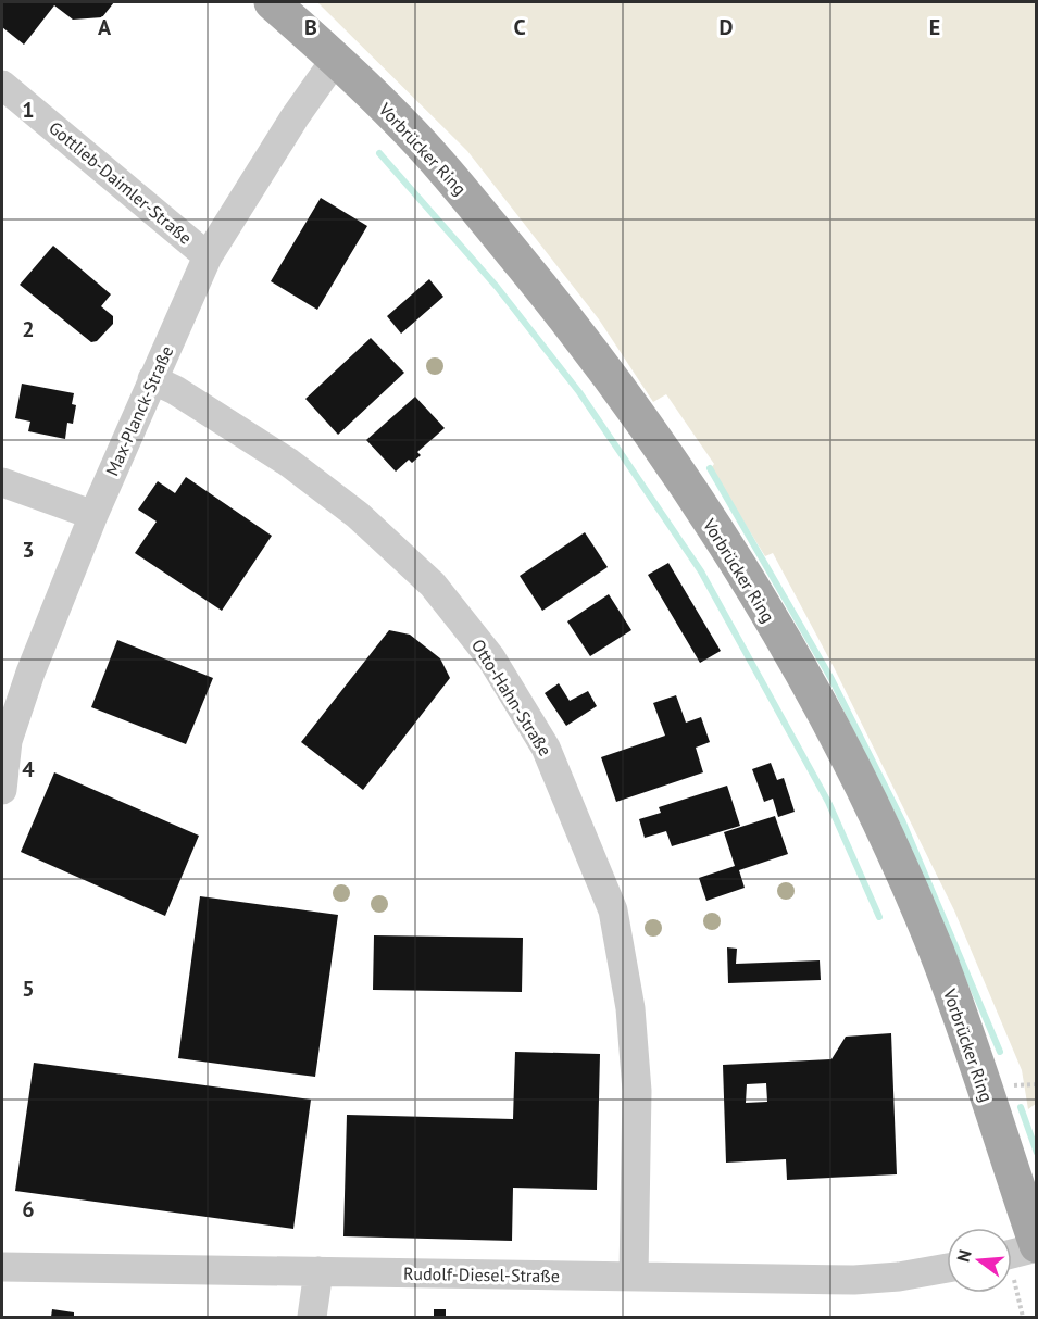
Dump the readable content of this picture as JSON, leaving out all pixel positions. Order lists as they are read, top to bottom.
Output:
{
  "streets": {
    "main road": ["Vorbrücker Ring"],
    "street": [
      "Gottlieb-Daimler-Straße",
      "Max-Planck-Straße",
      "Otto-Hahn-Straße",
      "Rudolf-Diesel-Straße"
    ]
  },
  "crossings": [
    ["Vorbrücker Ring", "Max-Planck-Straße"],
    ["Gottlieb-Daimler-Straße", "Max-Planck-Straße"],
    ["Max-Planck-Straße", "Otto-Hahn-Straße"],
    ["Otto-Hahn-Straße", "Rudolf-Diesel-Straße"]
  ],
  "north": "left",
  "grid": {
    "columns": [
      "A",
      "B",
      "C",
      "D",
      "E"
    ],
    "rows": [
      "1",
      "2",
      "3",
      "4",
      "5",
      "6"
    ]
  }
}
